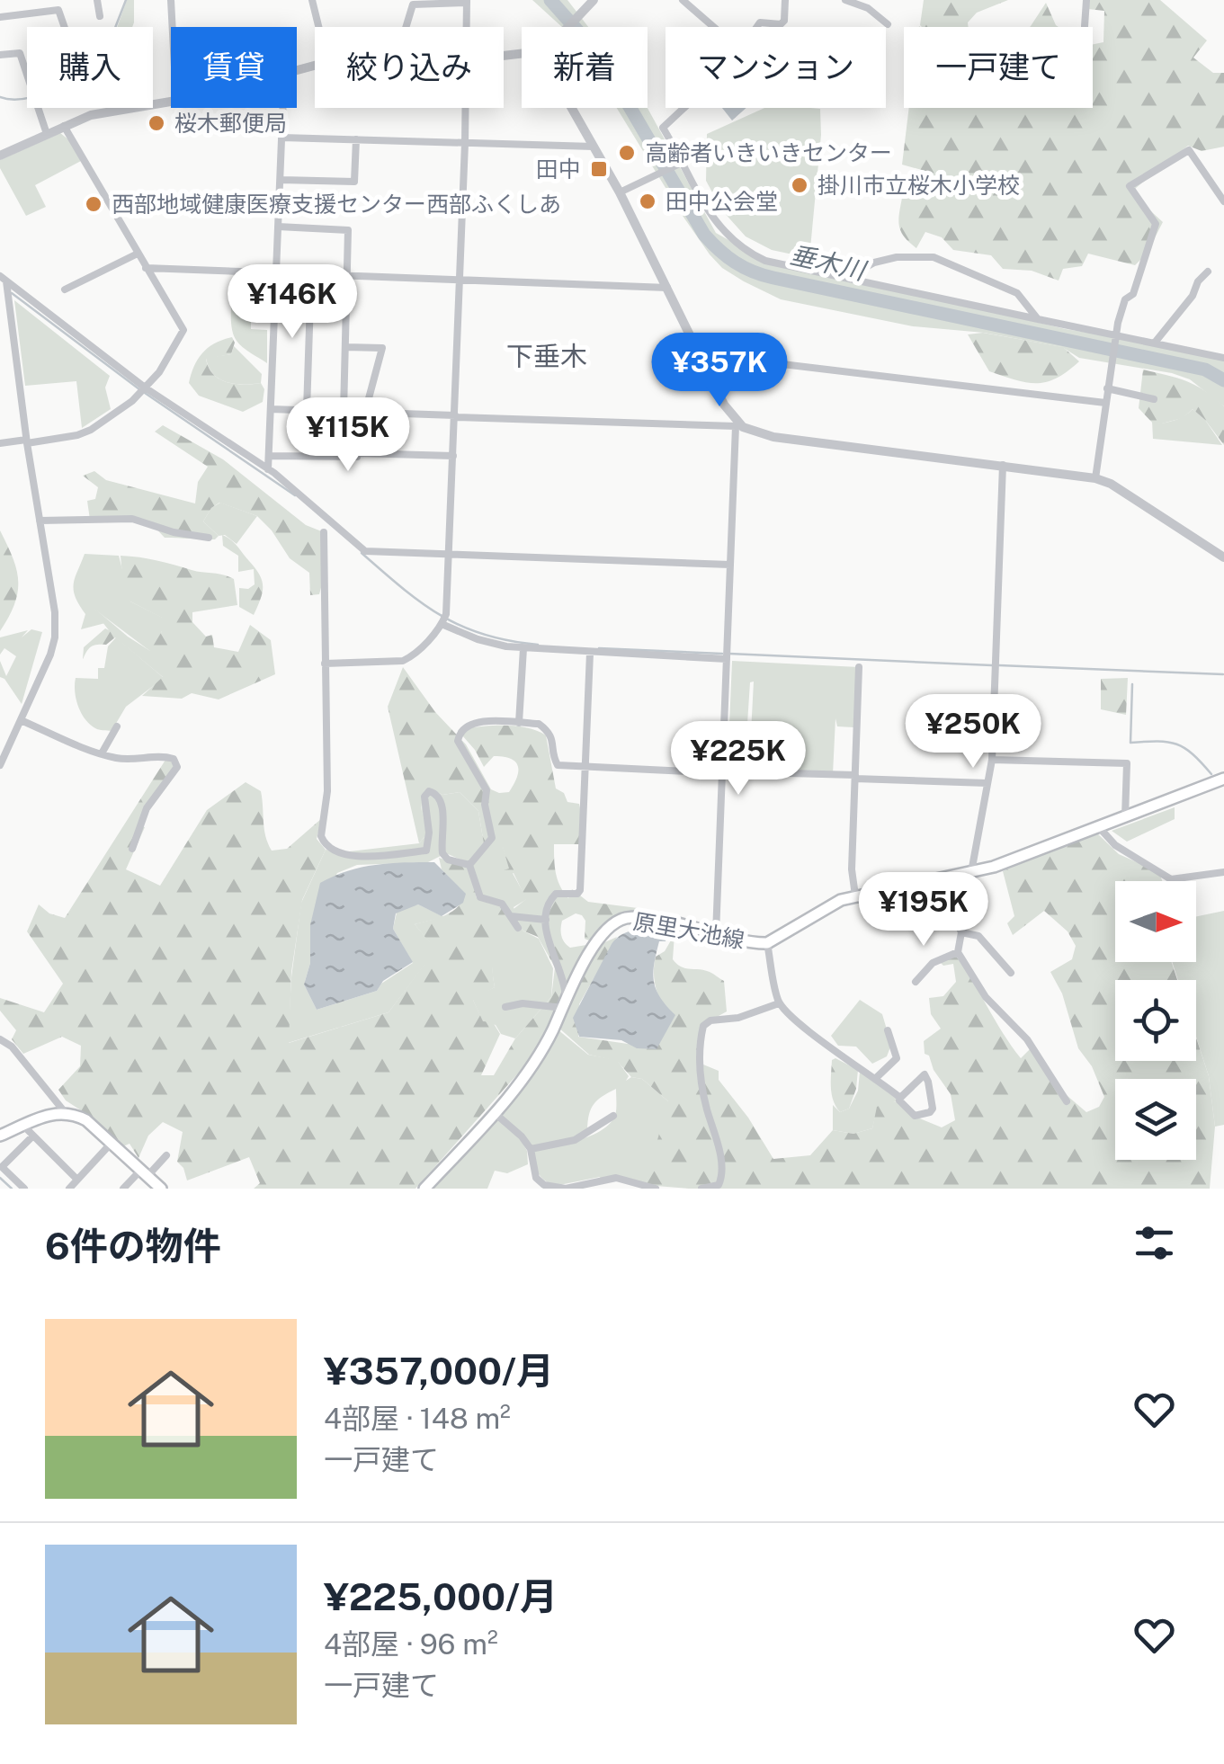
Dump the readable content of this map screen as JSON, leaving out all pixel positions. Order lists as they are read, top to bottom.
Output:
{
  "streets": {
    "main road": ["原里大池線"]
  },
  "districts": ["下垂木"],
  "water": ["垂木川"],
  "places": {
    "other": [
      "桜木郵便局",
      "高齢者いきいきセンター",
      "掛川市立桜木小学校",
      "田中公会堂",
      "西部地域健康医療支援センター西部ふくしあ"
    ],
    "transit": ["田中"]
  },
  "north": "right",
  "page": {
    "chip": [
      "購入",
      "賃貸",
      "絞り込み",
      "新着",
      "マンション",
      "一戸建て"
    ],
    "price": [
      "¥146K",
      "¥357K",
      "¥115K",
      "¥250K",
      "¥225K",
      "¥195K"
    ],
    "heading": "6件の物件",
    "list": [
      {
        "name": "¥357,000/月",
        "note": "4部屋 · 148 m² · 一戸建て"
      },
      {
        "name": "¥225,000/月",
        "note": "4部屋 · 96 m² · 一戸建て"
      }
    ]
  }
}
